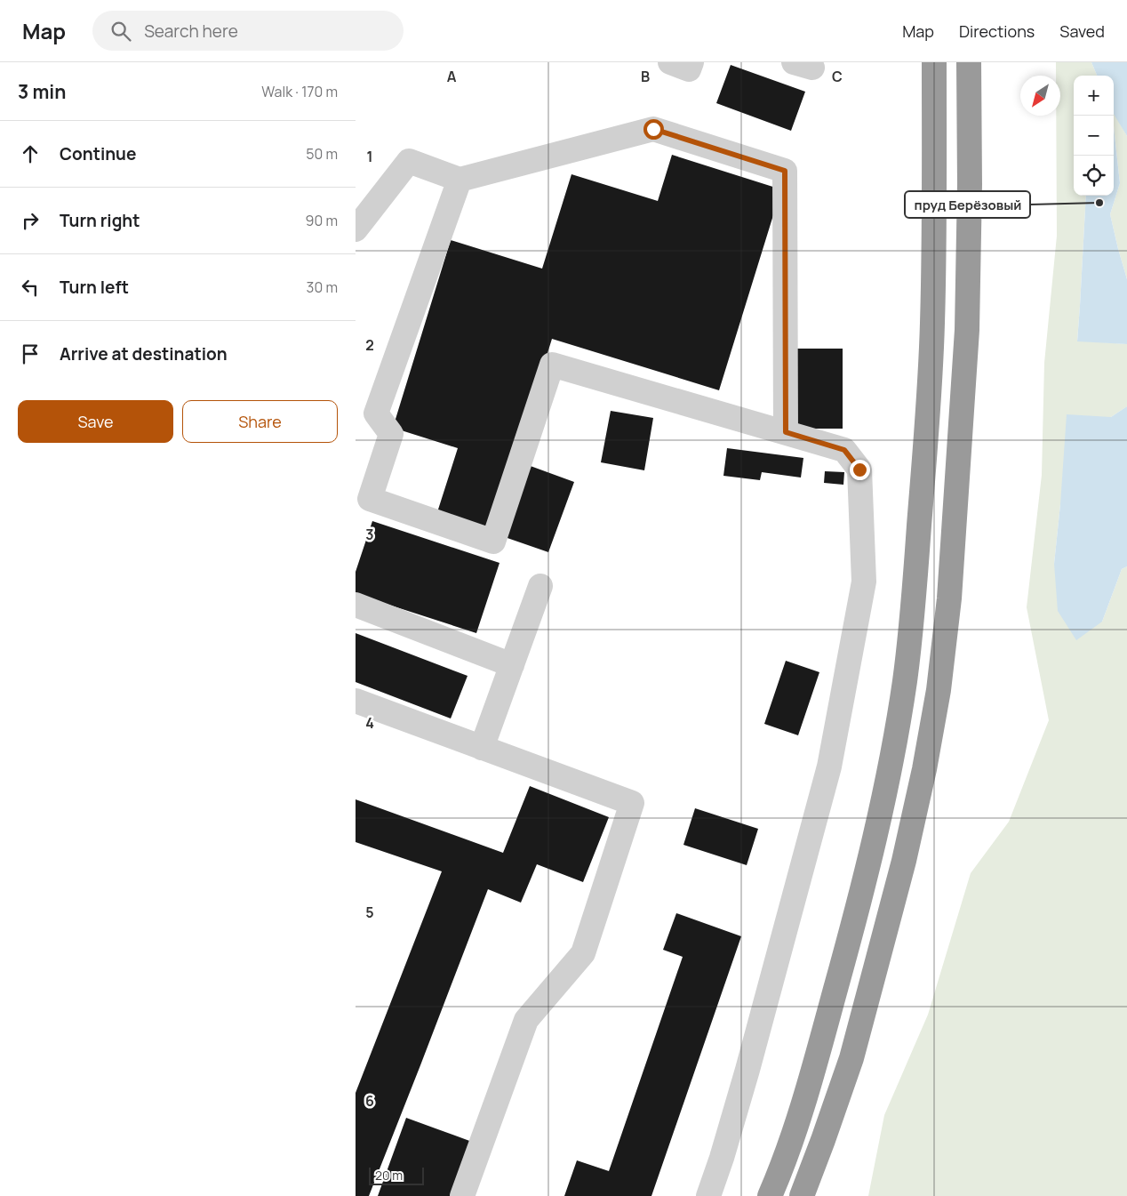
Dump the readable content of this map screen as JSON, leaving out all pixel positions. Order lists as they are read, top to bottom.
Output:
{
  "places": ["пруд Берёзовый"],
  "scale_bar": "20 m",
  "north": "bottom left",
  "page": {
    "header": "Map",
    "search": "Search here",
    "nav": ["Map", "Directions", "Saved"],
    "heading": ["3 min", "Walk · 170 m"],
    "map_buttons": ["+", "−"],
    "list": [
      ["Continue", "50 m"],
      ["Turn right", "90 m"],
      ["Turn left", "30 m"],
      "Arrive at destination"
    ],
    "buttons": ["Save", "Share"],
    "scale": "20 m"
  },
  "grid": {
    "columns": ["A", "B", "C"],
    "rows": [
      "1",
      "2",
      "3",
      "4",
      "5",
      "6"
    ]
  }
}
